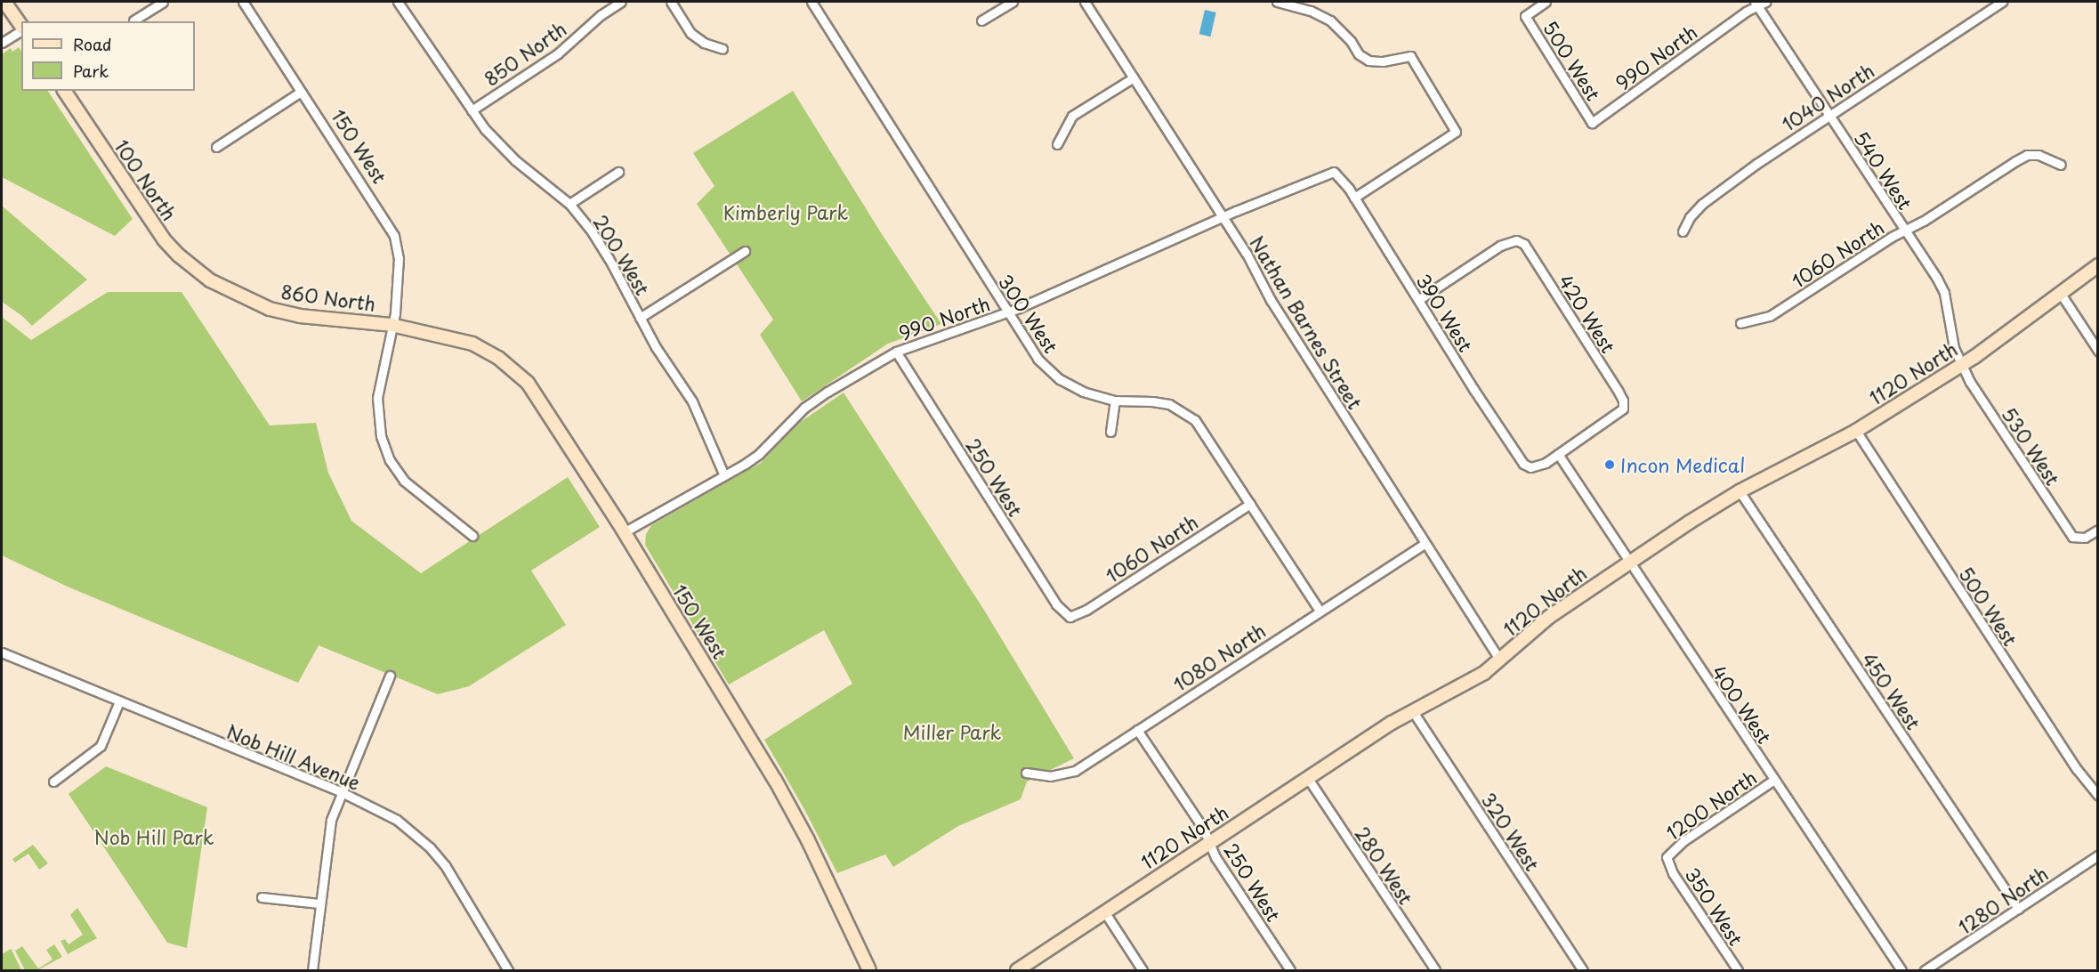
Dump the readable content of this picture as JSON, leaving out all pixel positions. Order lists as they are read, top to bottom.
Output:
{
  "streets": {
    "street": [
      "850 North",
      "990 North",
      "500 West",
      "1040 North",
      "150 West",
      "540 West",
      "100 North",
      "1060 North",
      "200 West",
      "860 North",
      "390 West",
      "300 West",
      "420 West",
      "Nathan Barnes Street",
      "1120 North",
      "530 West",
      "250 West",
      "1080 North",
      "450 West",
      "400 West",
      "Nob Hill Avenue",
      "1200 North",
      "320 West",
      "280 West",
      "1280 North",
      "350 West"
    ]
  },
  "crossings": [
    ["850 North", "200 West"],
    ["990 North", "500 West"],
    ["990 North", "150 West"],
    ["990 North", "540 West"],
    ["990 North", "200 West"],
    ["990 North", "390 West"],
    ["990 North", "300 West"],
    ["990 North", "Nathan Barnes Street"],
    ["990 North", "250 West"],
    ["500 West", "1120 North"],
    ["1040 North", "540 West"],
    ["150 West", "860 North"],
    ["540 West", "1060 North"],
    ["540 West", "1120 North"],
    ["540 West", "530 West"],
    ["100 North", "860 North"],
    ["1060 North", "300 West"],
    ["1060 North", "250 West"],
    ["390 West", "420 West"],
    ["390 West", "400 West"],
    ["300 West", "1080 North"],
    ["420 West", "400 West"],
    ["Nathan Barnes Street", "1120 North"],
    ["Nathan Barnes Street", "1080 North"],
    ["1120 North", "530 West"],
    ["1120 North", "250 West"],
    ["1120 North", "450 West"],
    ["1120 North", "400 West"],
    ["1120 North", "320 West"],
    ["1120 North", "280 West"],
    ["250 West", "1080 North"],
    ["450 West", "1280 North"],
    ["400 West", "1200 North"],
    ["1200 North", "350 West"]
  ],
  "parks": ["Kimberly Park", "Miller Park", "Nob Hill Park"],
  "places": ["Incon Medical"],
  "legend": ["Road", "Park"]
}
